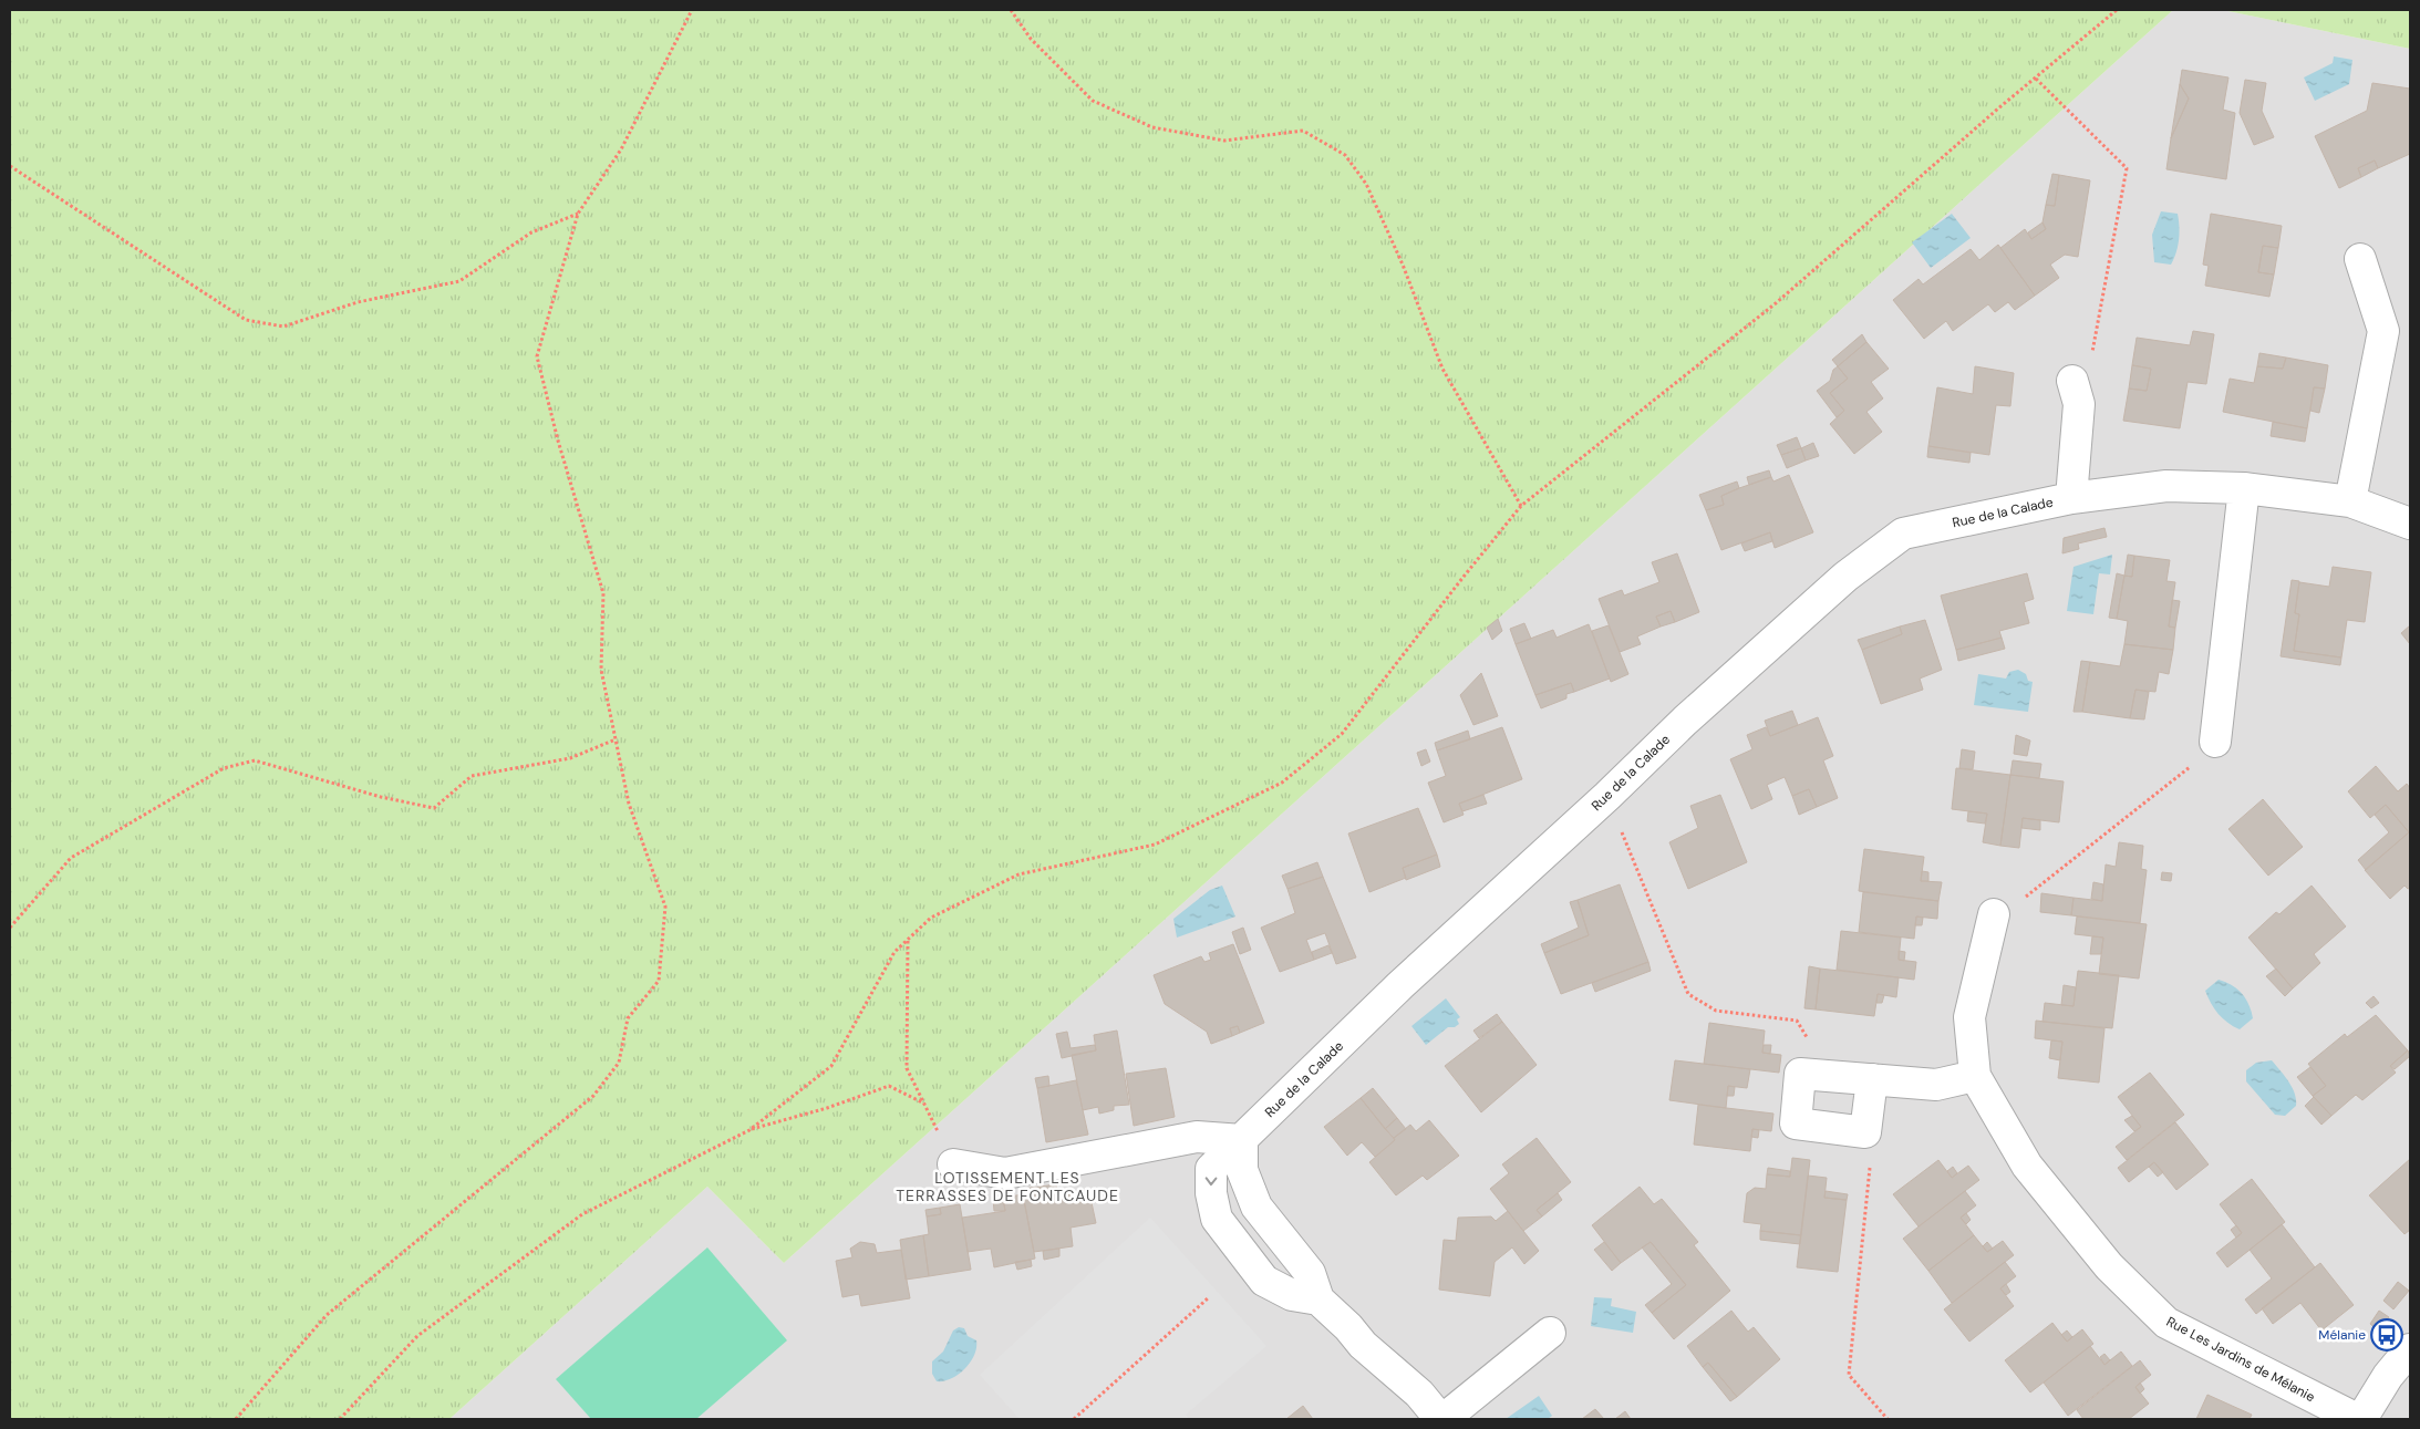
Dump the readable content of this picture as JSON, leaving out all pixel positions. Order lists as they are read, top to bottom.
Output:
{
  "streets": {
    "street": ["Rue de la Calade", "Rue Les Jardins de Mélanie"]
  },
  "districts": ["LOTISSEMENT LES TERRASSES DE FONTCAUDE"],
  "places": {
    "bus stop": ["Mélanie"]
  }
}
